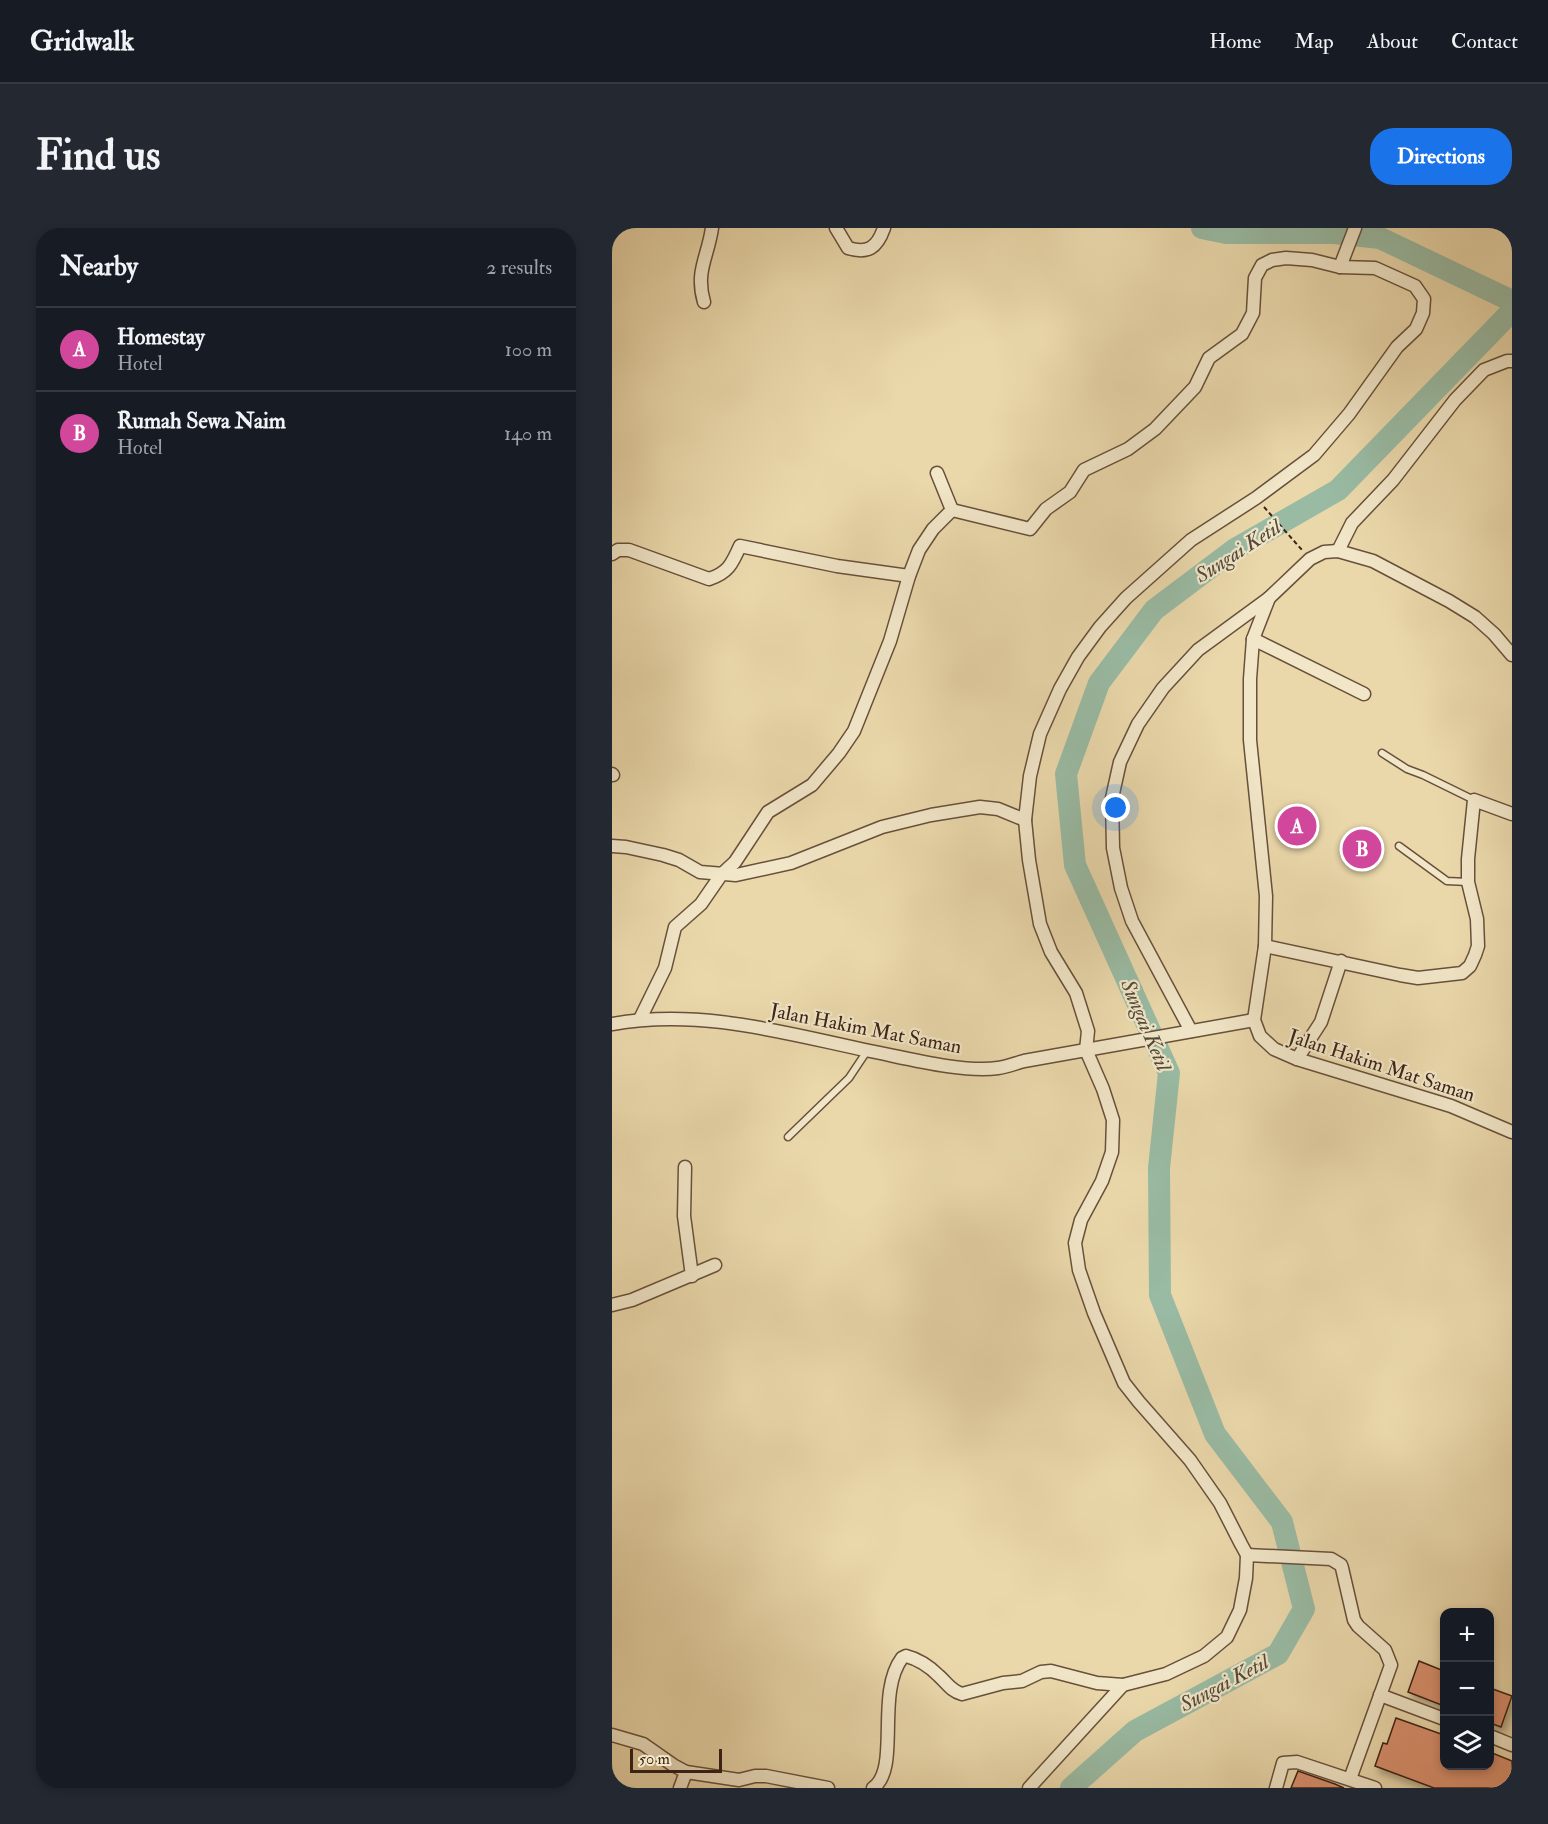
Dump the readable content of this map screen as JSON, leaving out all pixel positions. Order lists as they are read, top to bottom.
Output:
{
  "streets": {
    "street": ["Jalan Hakim Mat Saman"]
  },
  "water": ["Sungai Ketil"],
  "scale_bar": "50 m",
  "page": {
    "header": "Gridwalk",
    "nav": [
      "Home",
      "Map",
      "About",
      "Contact"
    ],
    "buttons": "Directions",
    "title": "Find us",
    "heading": ["Nearby", "2 results"],
    "list": [
      {
        "mark": "A",
        "name": "Homestay",
        "note": "Hotel",
        "value": "100 m"
      },
      {
        "mark": "B",
        "name": "Rumah Sewa Naim",
        "note": "Hotel",
        "value": "140 m"
      }
    ],
    "pins": ["A", "B"],
    "map_buttons": ["+", "−"],
    "scale": "50 m"
  }
}
